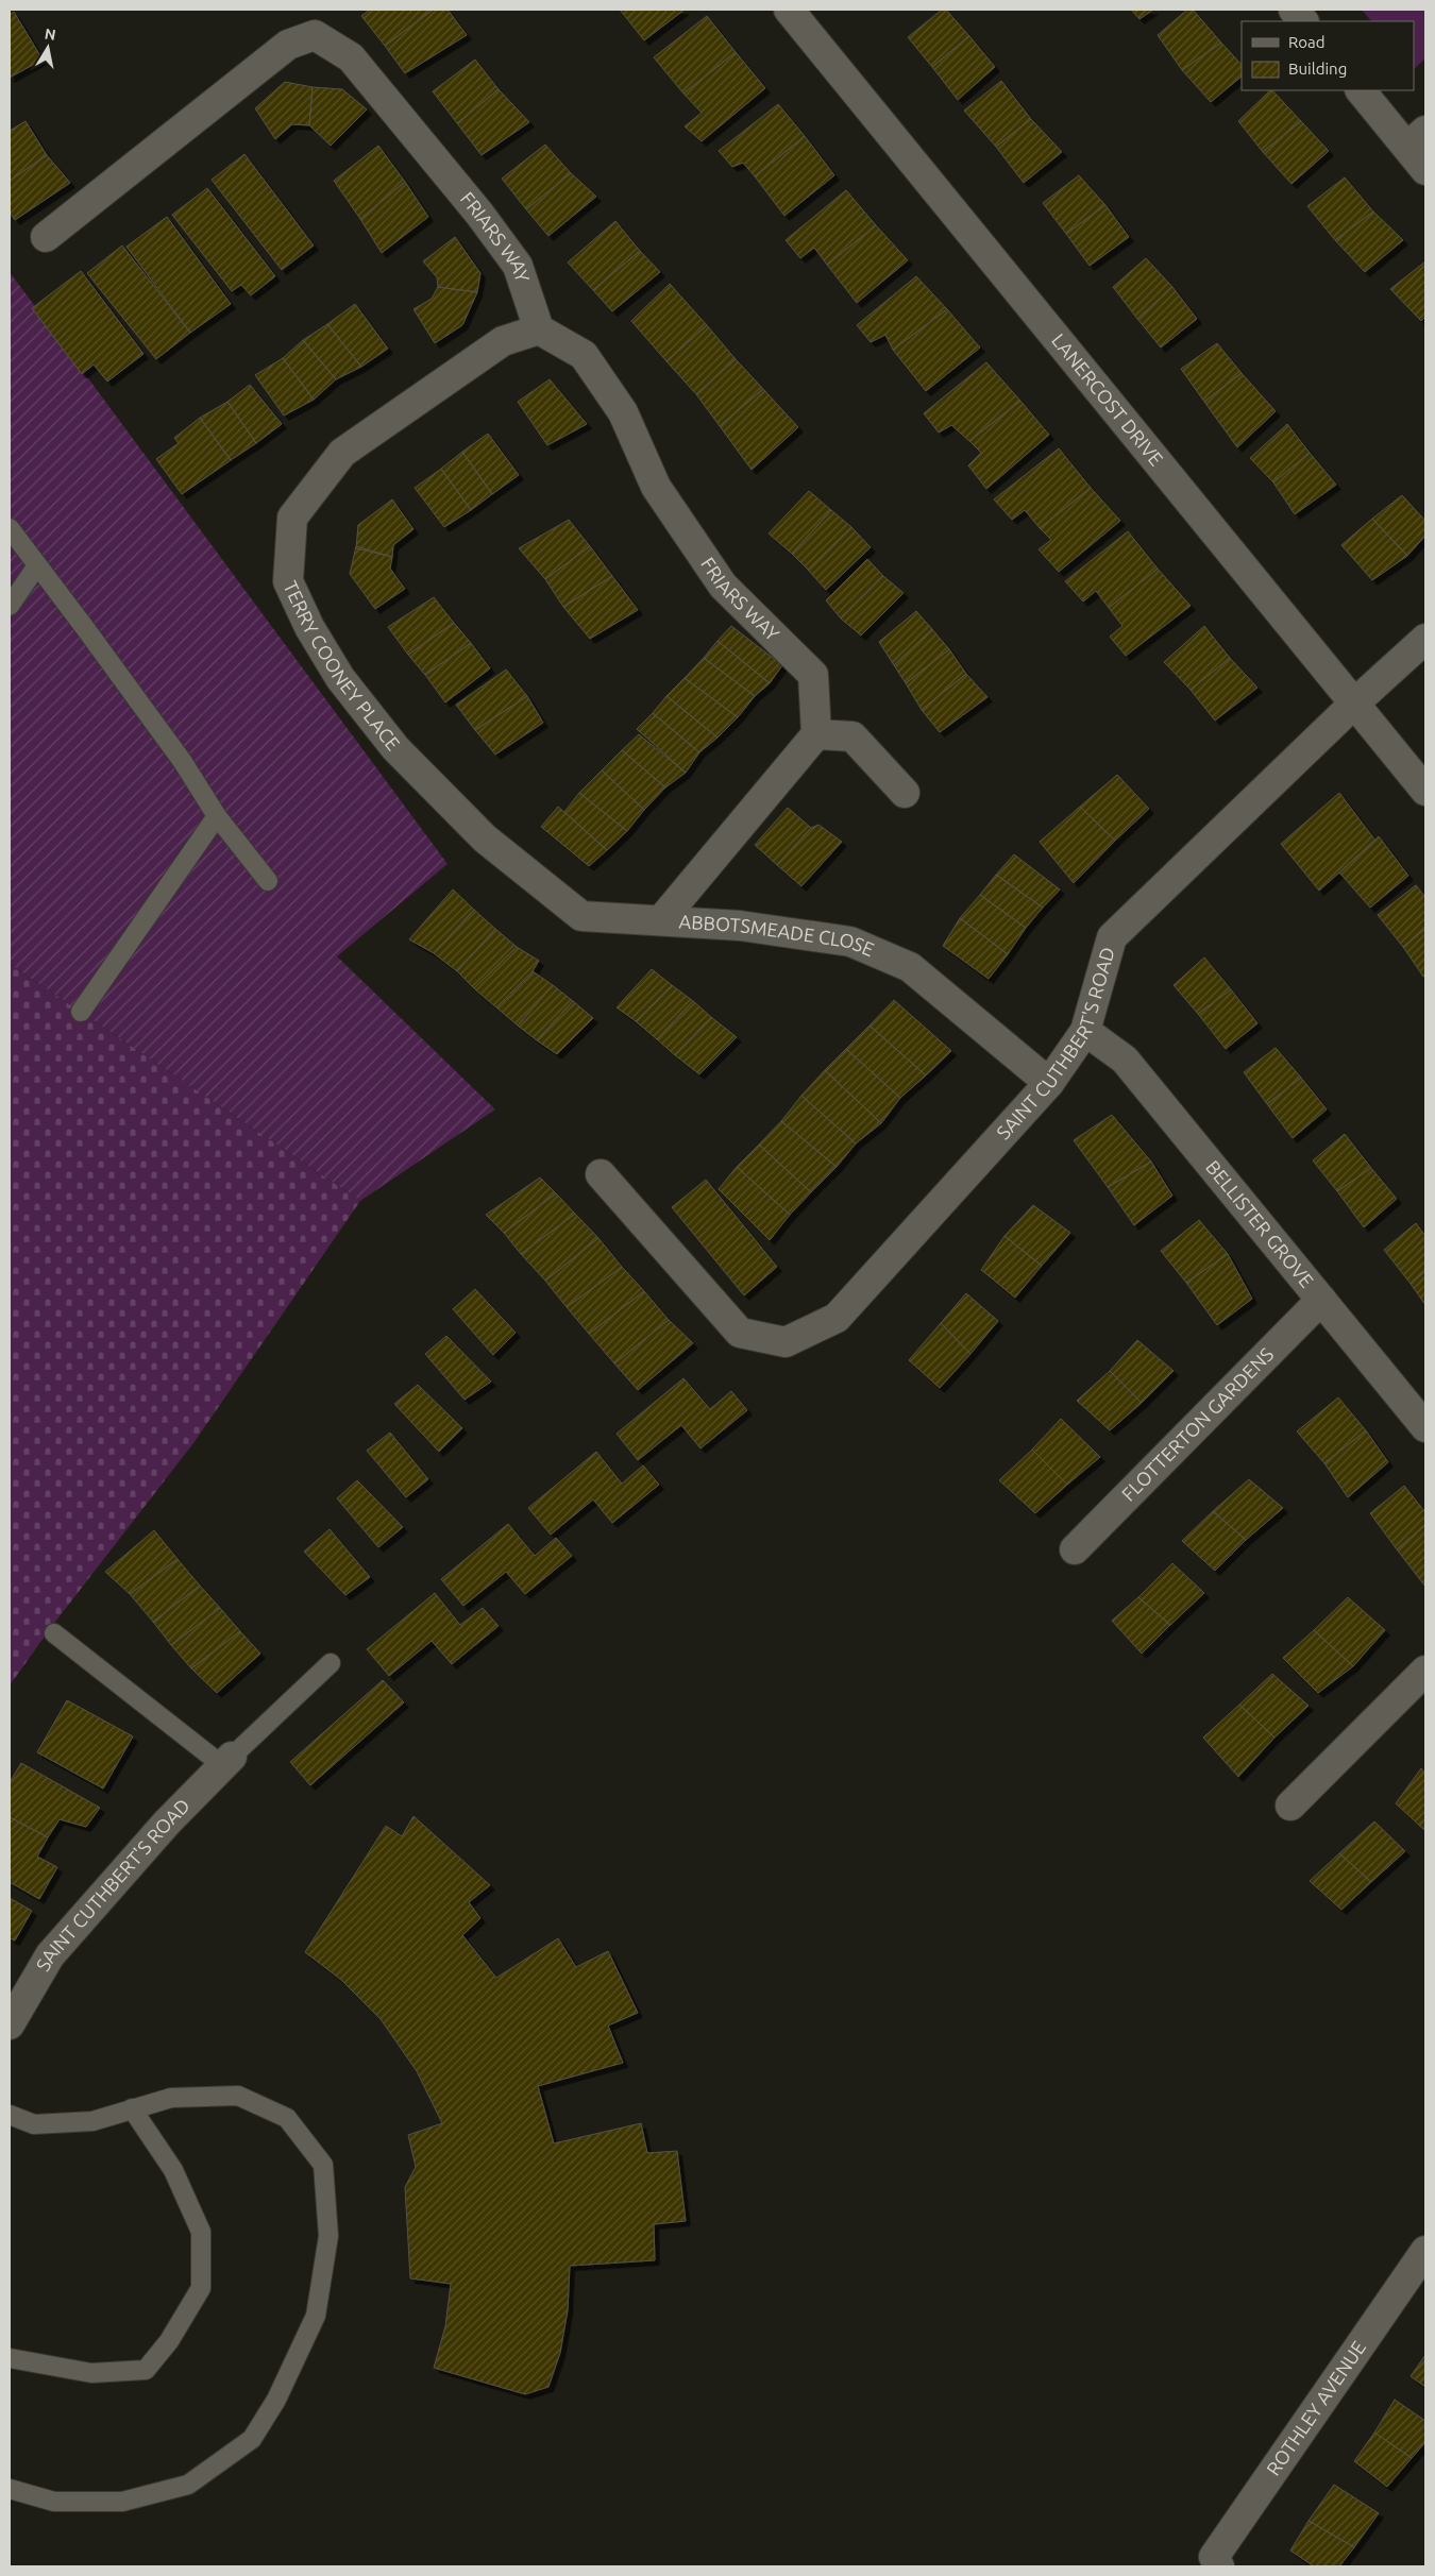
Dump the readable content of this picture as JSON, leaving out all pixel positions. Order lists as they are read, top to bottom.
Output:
{
  "streets": {
    "street": [
      "FRIARS WAY",
      "LANERCOST DRIVE",
      "TERRY COONEY PLACE",
      "ABBOTSMEADE CLOSE",
      "SAINT CUTHBERT'S ROAD",
      "BELLISTER GROVE",
      "FLOTTERTON GARDENS",
      "ROTHLEY AVENUE"
    ]
  },
  "crossings": [
    ["FRIARS WAY", "TERRY COONEY PLACE"],
    ["LANERCOST DRIVE", "SAINT CUTHBERT'S ROAD"],
    ["TERRY COONEY PLACE", "ABBOTSMEADE CLOSE"],
    ["ABBOTSMEADE CLOSE", "SAINT CUTHBERT'S ROAD"],
    ["SAINT CUTHBERT'S ROAD", "BELLISTER GROVE"],
    ["BELLISTER GROVE", "FLOTTERTON GARDENS"]
  ],
  "legend": ["Road", "Building"],
  "north": "top"
}
